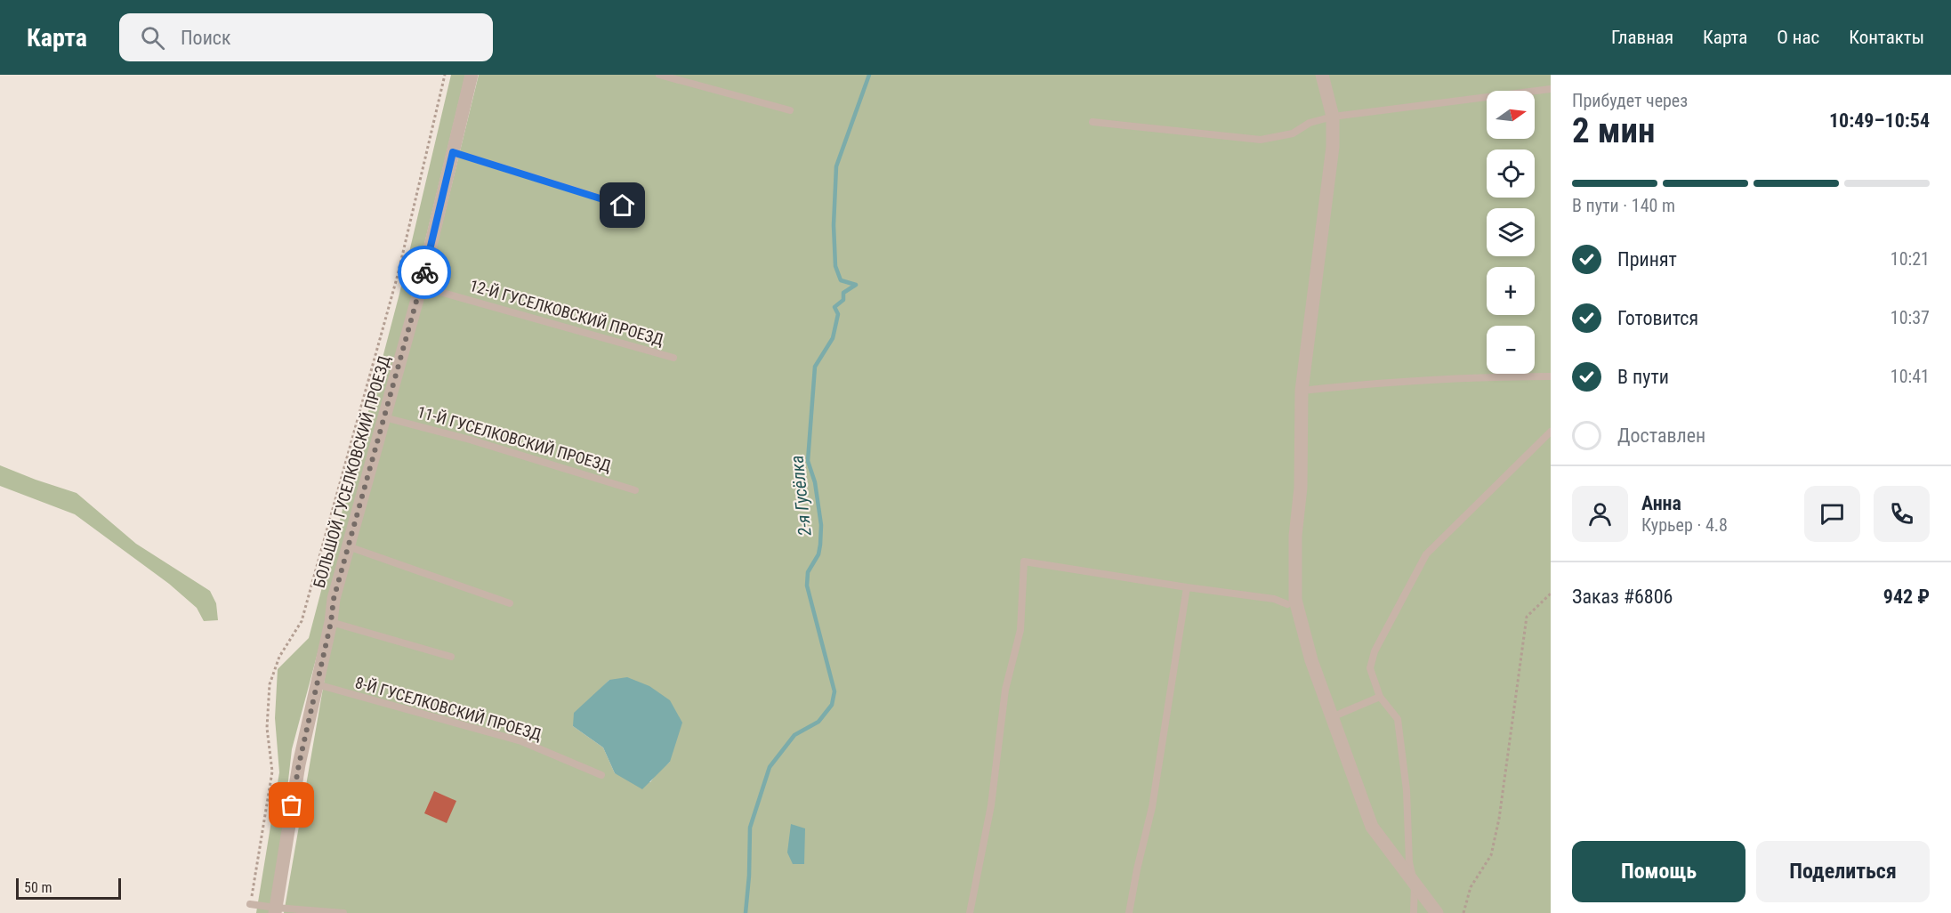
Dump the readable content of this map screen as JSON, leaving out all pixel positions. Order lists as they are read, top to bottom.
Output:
{
  "streets": {
    "street": ["БОЛЬШОЙ ГУСЕЛКОВСКИЙ ПРОЕЗД"],
    "lane": ["12-Й ГУСЕЛКОВСКИЙ ПРОЕЗД", "11-Й ГУСЕЛКОВСКИЙ ПРОЕЗД", "8-Й ГУСЕЛКОВСКИЙ ПРОЕЗД"]
  },
  "crossings": [
    ["12-Й ГУСЕЛКОВСКИЙ ПРОЕЗД", "БОЛЬШОЙ ГУСЕЛКОВСКИЙ ПРОЕЗД"],
    ["11-Й ГУСЕЛКОВСКИЙ ПРОЕЗД", "БОЛЬШОЙ ГУСЕЛКОВСКИЙ ПРОЕЗД"],
    ["БОЛЬШОЙ ГУСЕЛКОВСКИЙ ПРОЕЗД", "8-Й ГУСЕЛКОВСКИЙ ПРОЕЗД"]
  ],
  "water": ["2-я Гусёлка"],
  "scale_bar": "50 m",
  "north": "right",
  "page": {
    "header": "Карта",
    "search": "Поиск",
    "nav": [
      "Главная",
      "Карта",
      "О нас",
      "Контакты"
    ],
    "heading": ["2 мин", "Прибудет через", "10:49–10:54"],
    "panel": [
      "Анна",
      "Курьер · 4.8",
      "Заказ #6806",
      "942 ₽"
    ],
    "map_buttons": ["+", "−"],
    "bar": "В пути · 140 m",
    "list": [
      ["Принят", "10:21"],
      ["Готовится", "10:37"],
      ["В пути", "10:41"],
      "Доставлен"
    ],
    "buttons": ["Помощь", "Поделиться"],
    "scale": "50 m"
  }
}
